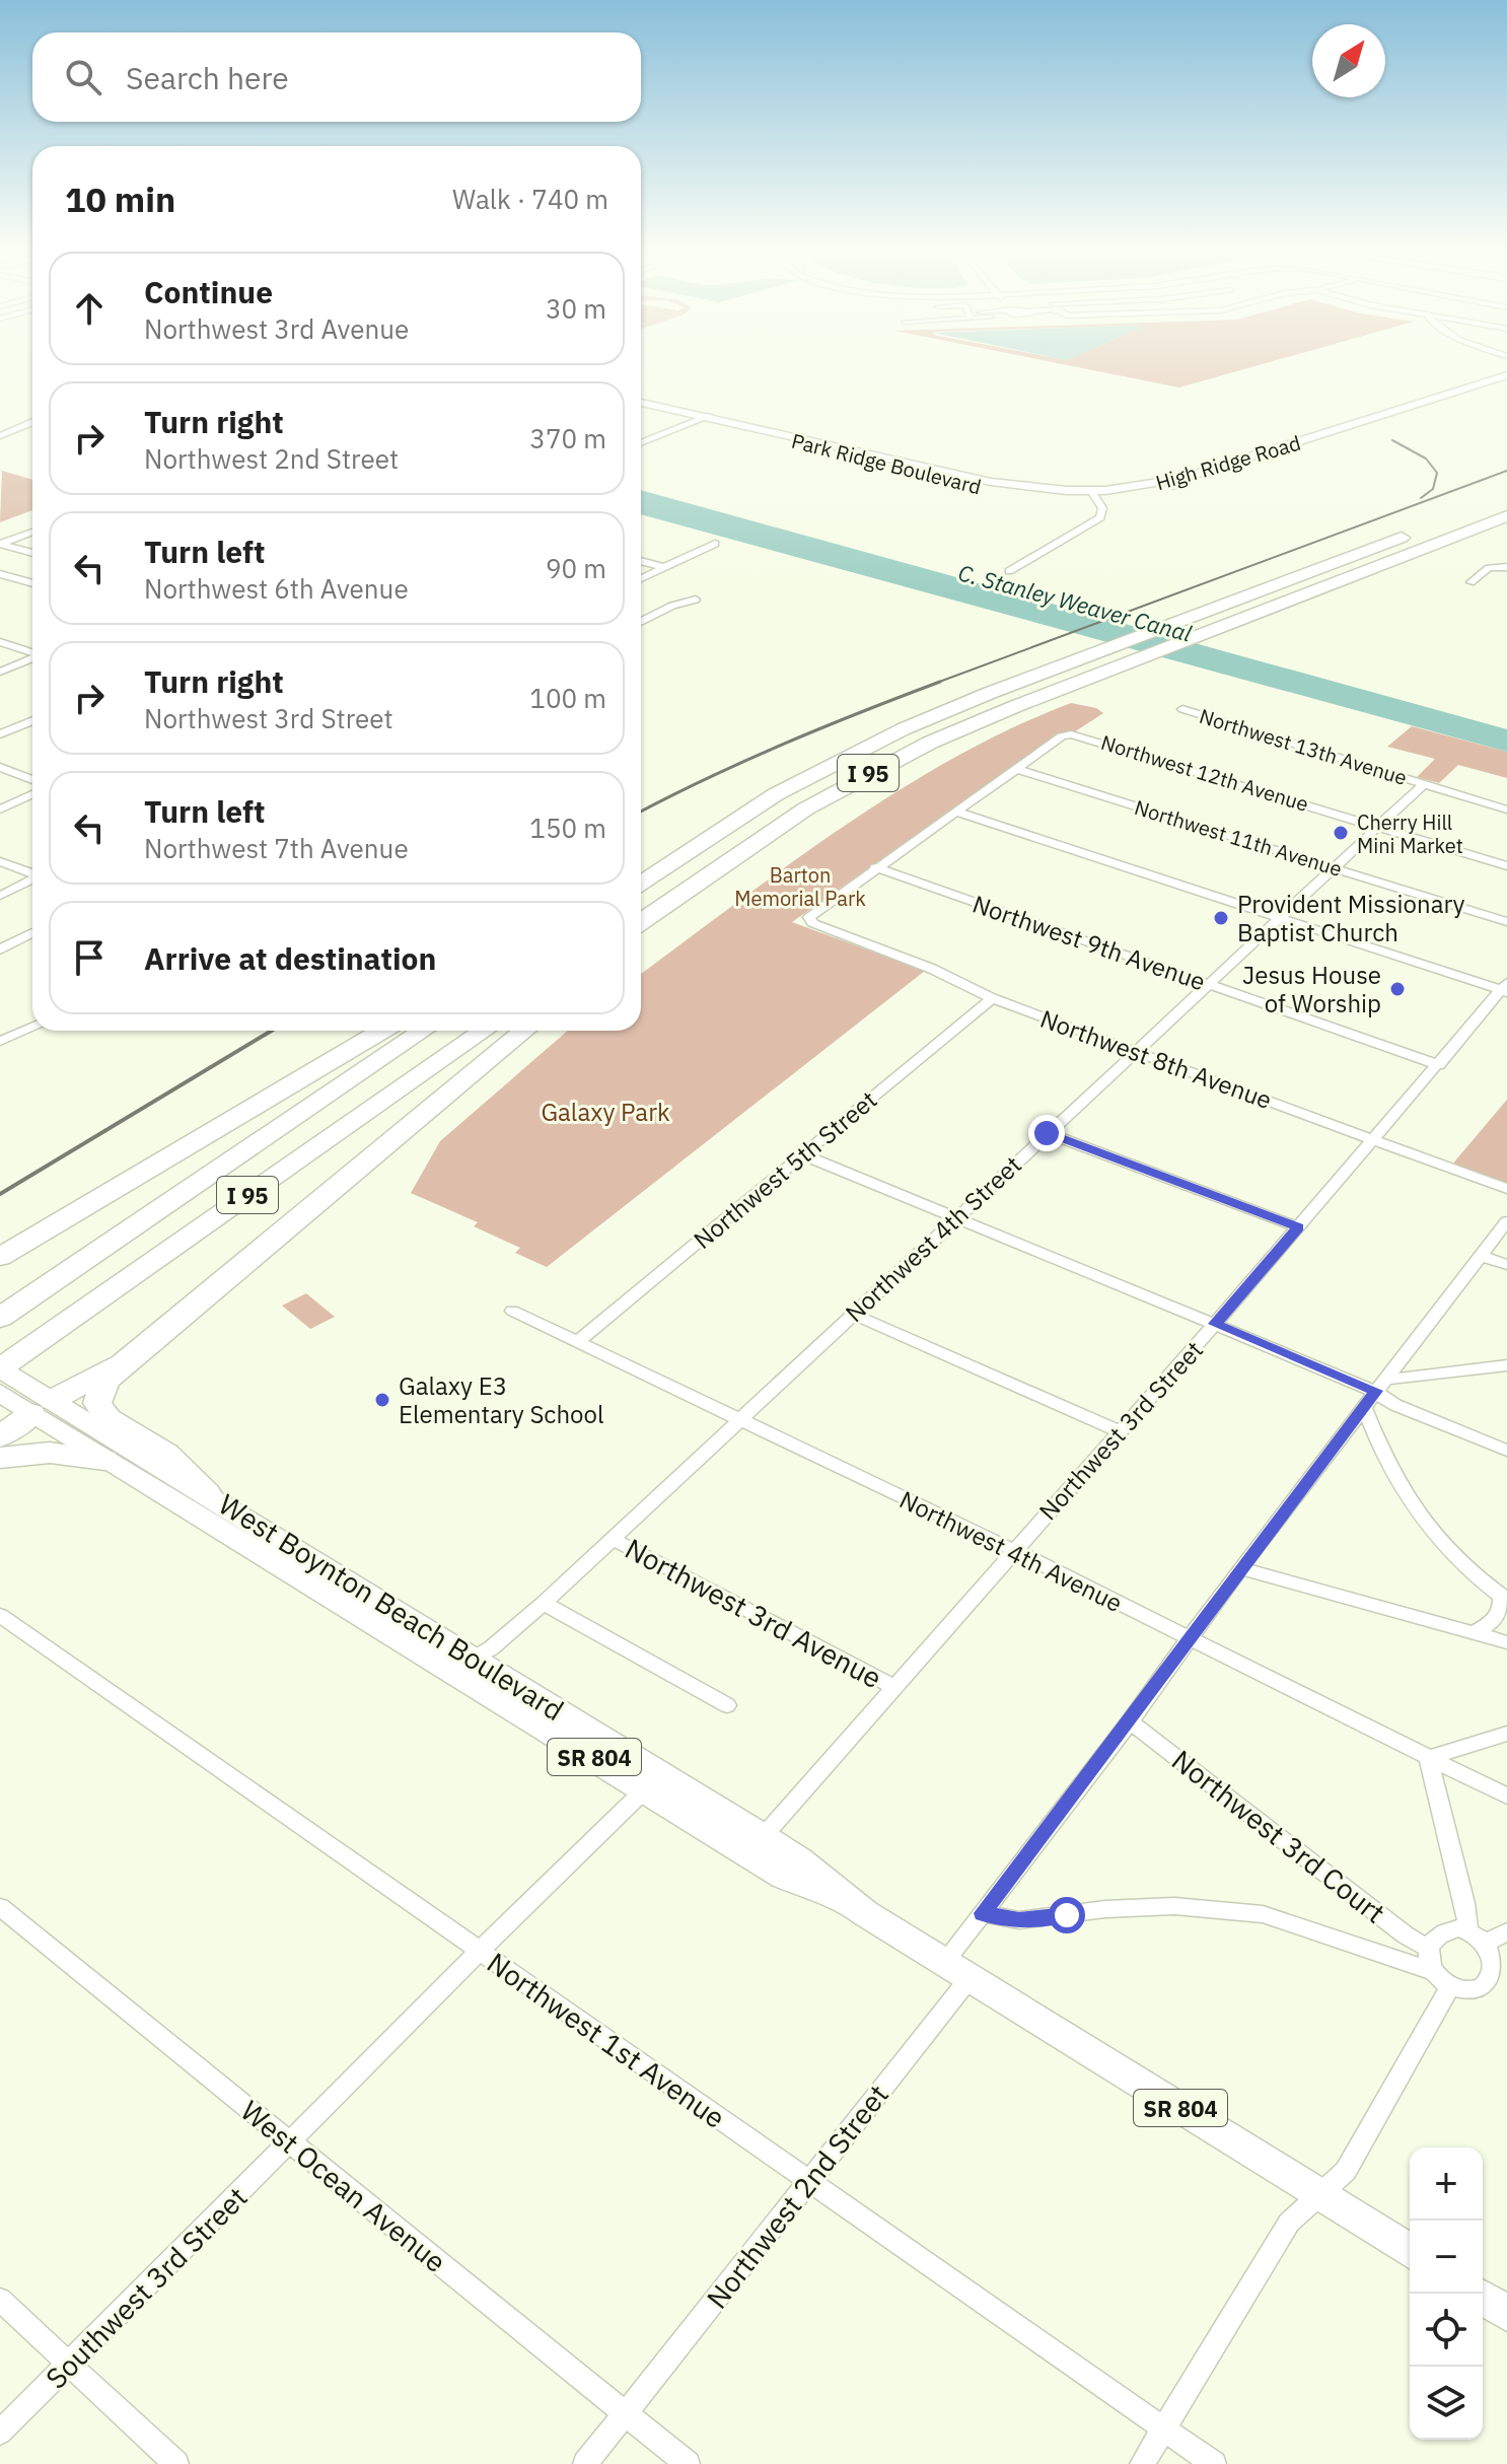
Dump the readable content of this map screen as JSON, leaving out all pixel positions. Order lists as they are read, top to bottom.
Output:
{
  "streets": {
    "highway": ["I 95"],
    "main road": ["West Boynton Beach Boulevard", "SR 804"],
    "street": [
      "High Ridge Road",
      "Park Ridge Boulevard",
      "Northwest 13th Avenue",
      "Northwest 12th Avenue",
      "Northwest 11th Avenue",
      "Northwest 9th Avenue",
      "Northwest 8th Avenue",
      "Northwest 5th Street",
      "Northwest 4th Street",
      "Northwest 3rd Street",
      "Northwest 4th Avenue",
      "Northwest 3rd Avenue",
      "Northwest 3rd Court",
      "Northwest 1st Avenue",
      "West Ocean Avenue",
      "Northwest 2nd Street",
      "Southwest 3rd Street"
    ]
  },
  "crossings": [
    ["High Ridge Road", "Park Ridge Boulevard"],
    ["Northwest 13th Avenue", "Northwest 4th Street"],
    ["I 95", "West Boynton Beach Boulevard"],
    ["Northwest 12th Avenue", "Northwest 11th Avenue"],
    ["Northwest 12th Avenue", "Northwest 4th Street"],
    ["Northwest 11th Avenue", "Northwest 4th Street"],
    ["Northwest 9th Avenue", "Northwest 8th Avenue"],
    ["Northwest 9th Avenue", "Northwest 4th Street"],
    ["Northwest 9th Avenue", "Northwest 3rd Street"],
    ["Northwest 8th Avenue", "Northwest 5th Street"],
    ["Northwest 8th Avenue", "Northwest 4th Street"],
    ["Northwest 8th Avenue", "Northwest 3rd Street"],
    ["Northwest 5th Street", "Northwest 4th Avenue"],
    ["Northwest 4th Street", "Northwest 4th Avenue"],
    ["Northwest 4th Street", "West Boynton Beach Boulevard"],
    ["Northwest 4th Street", "Northwest 3rd Avenue"],
    ["Northwest 3rd Street", "Northwest 4th Avenue"],
    ["Northwest 3rd Street", "West Boynton Beach Boulevard"],
    ["Northwest 3rd Street", "Northwest 3rd Avenue"],
    ["Northwest 4th Avenue", "Northwest 2nd Street"],
    ["West Boynton Beach Boulevard", "Northwest 2nd Street"],
    ["Northwest 3rd Court", "Northwest 2nd Street"],
    ["Northwest 1st Avenue", "Northwest 2nd Street"],
    ["West Ocean Avenue", "Northwest 2nd Street"],
    ["West Ocean Avenue", "Southwest 3rd Street"]
  ],
  "water": ["C. Stanley Weaver Canal"],
  "parks": ["Barton Memorial Park", "Galaxy Park"],
  "places": [
    "Cherry Hill Mini Market",
    "Provident Missionary Baptist Church",
    "Jesus House of Worship",
    "Galaxy E3 Elementary School"
  ],
  "north": "top right",
  "page": {
    "search": "Search here",
    "heading": ["10 min", "Walk · 740 m"],
    "list": [
      ["Continue", "Northwest 3rd Avenue", "30 m"],
      ["Turn right", "Northwest 2nd Street", "370 m"],
      ["Turn left", "Northwest 6th Avenue", "90 m"],
      ["Turn right", "Northwest 3rd Street", "100 m"],
      ["Turn left", "Northwest 7th Avenue", "150 m"],
      "Arrive at destination"
    ],
    "map_buttons": ["+", "−"]
  }
}
